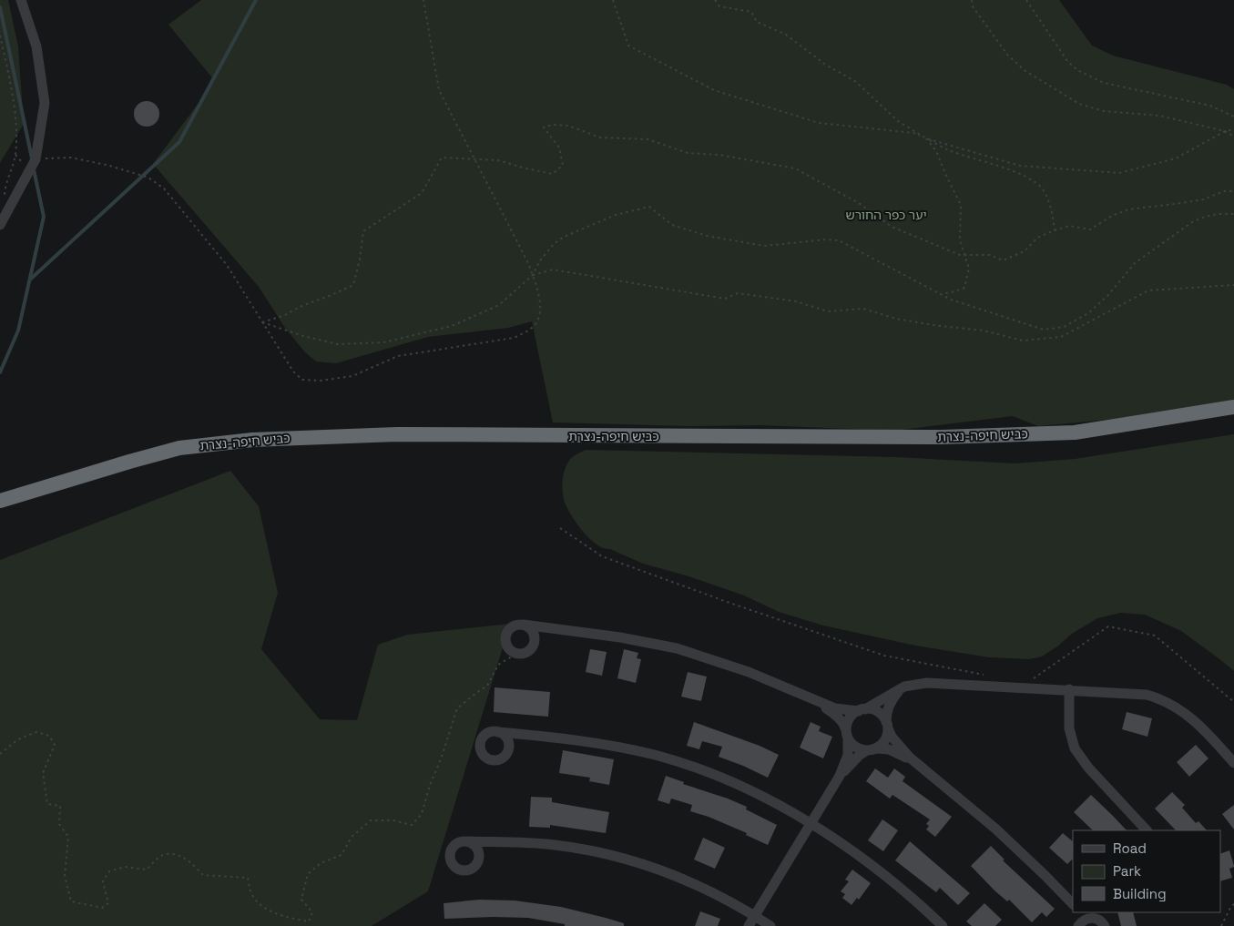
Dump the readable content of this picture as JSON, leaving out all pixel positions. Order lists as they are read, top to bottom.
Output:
{
  "streets": {
    "highway": ["כביש חיפה-נצרת"]
  },
  "parks": ["יער כפר החורש"],
  "legend": ["Road", "Park", "Building"]
}
